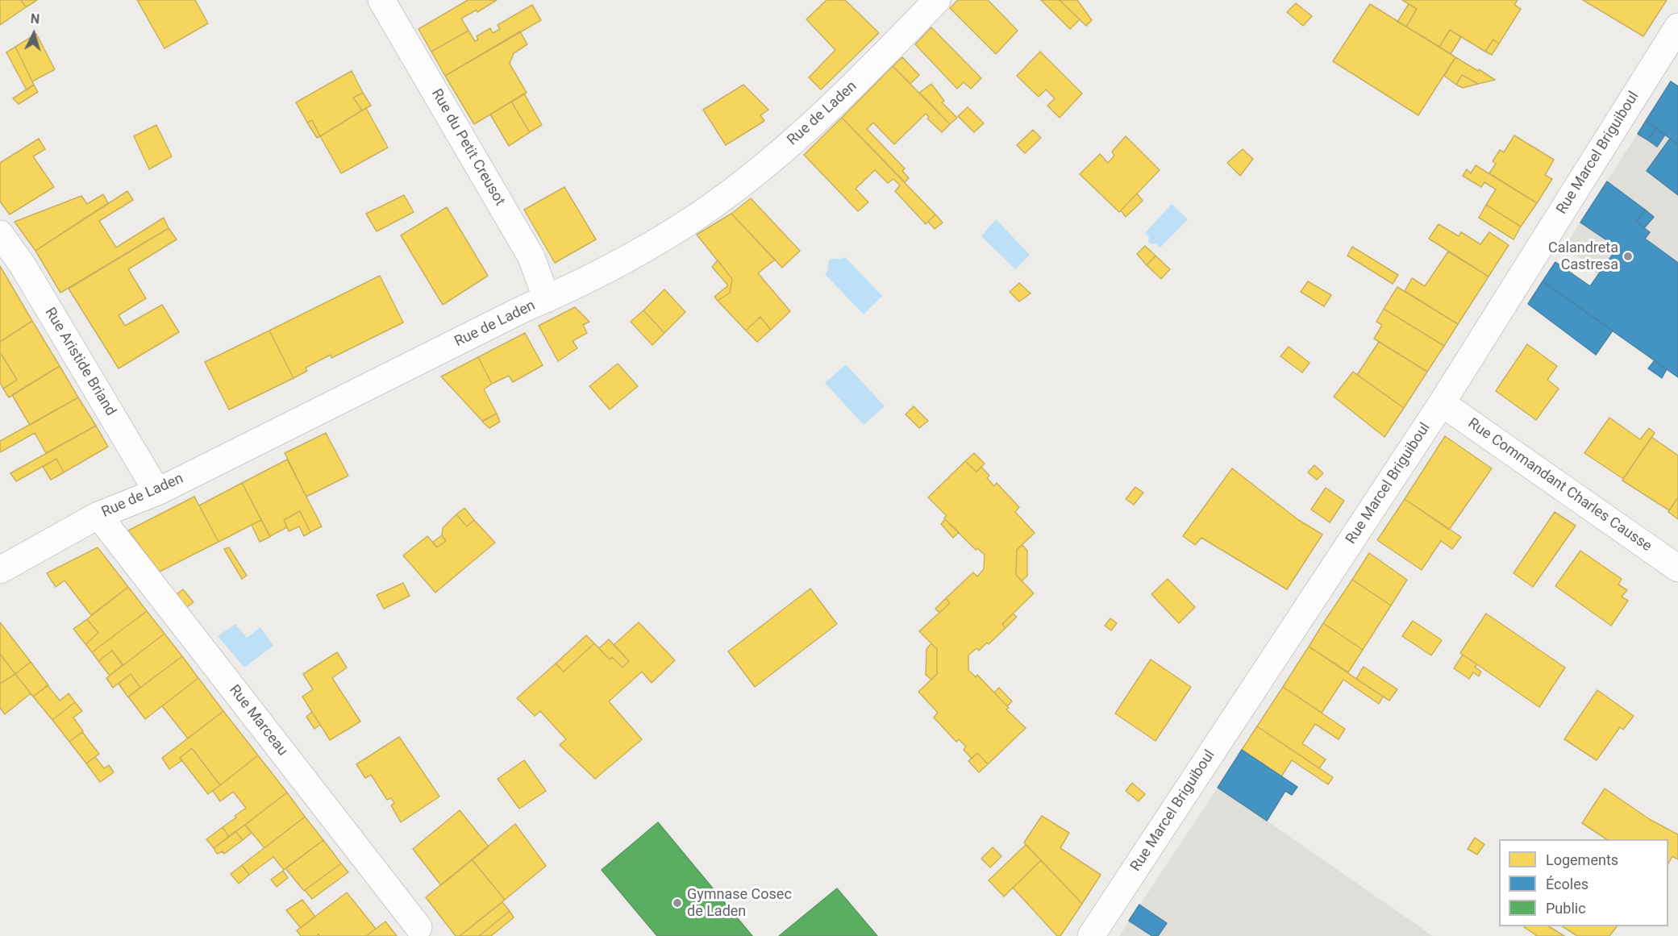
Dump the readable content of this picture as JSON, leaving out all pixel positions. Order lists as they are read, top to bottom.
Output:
{
  "streets": {
    "street": [
      "Rue de Laden",
      "Rue du Petit Creusot",
      "Rue Marcel Briguiboul",
      "Rue Aristide Briand",
      "Rue Commandant Charles Causse",
      "Rue Marceau"
    ]
  },
  "crossings": [
    ["Rue de Laden", "Rue du Petit Creusot"],
    ["Rue de Laden", "Rue Aristide Briand"],
    ["Rue de Laden", "Rue Marceau"],
    ["Rue Marcel Briguiboul", "Rue Commandant Charles Causse"]
  ],
  "places": ["Calandreta Castresa", "Gymnase Cosec de Laden"],
  "legend": ["Logements", "Écoles", "Public"],
  "north": "top"
}
